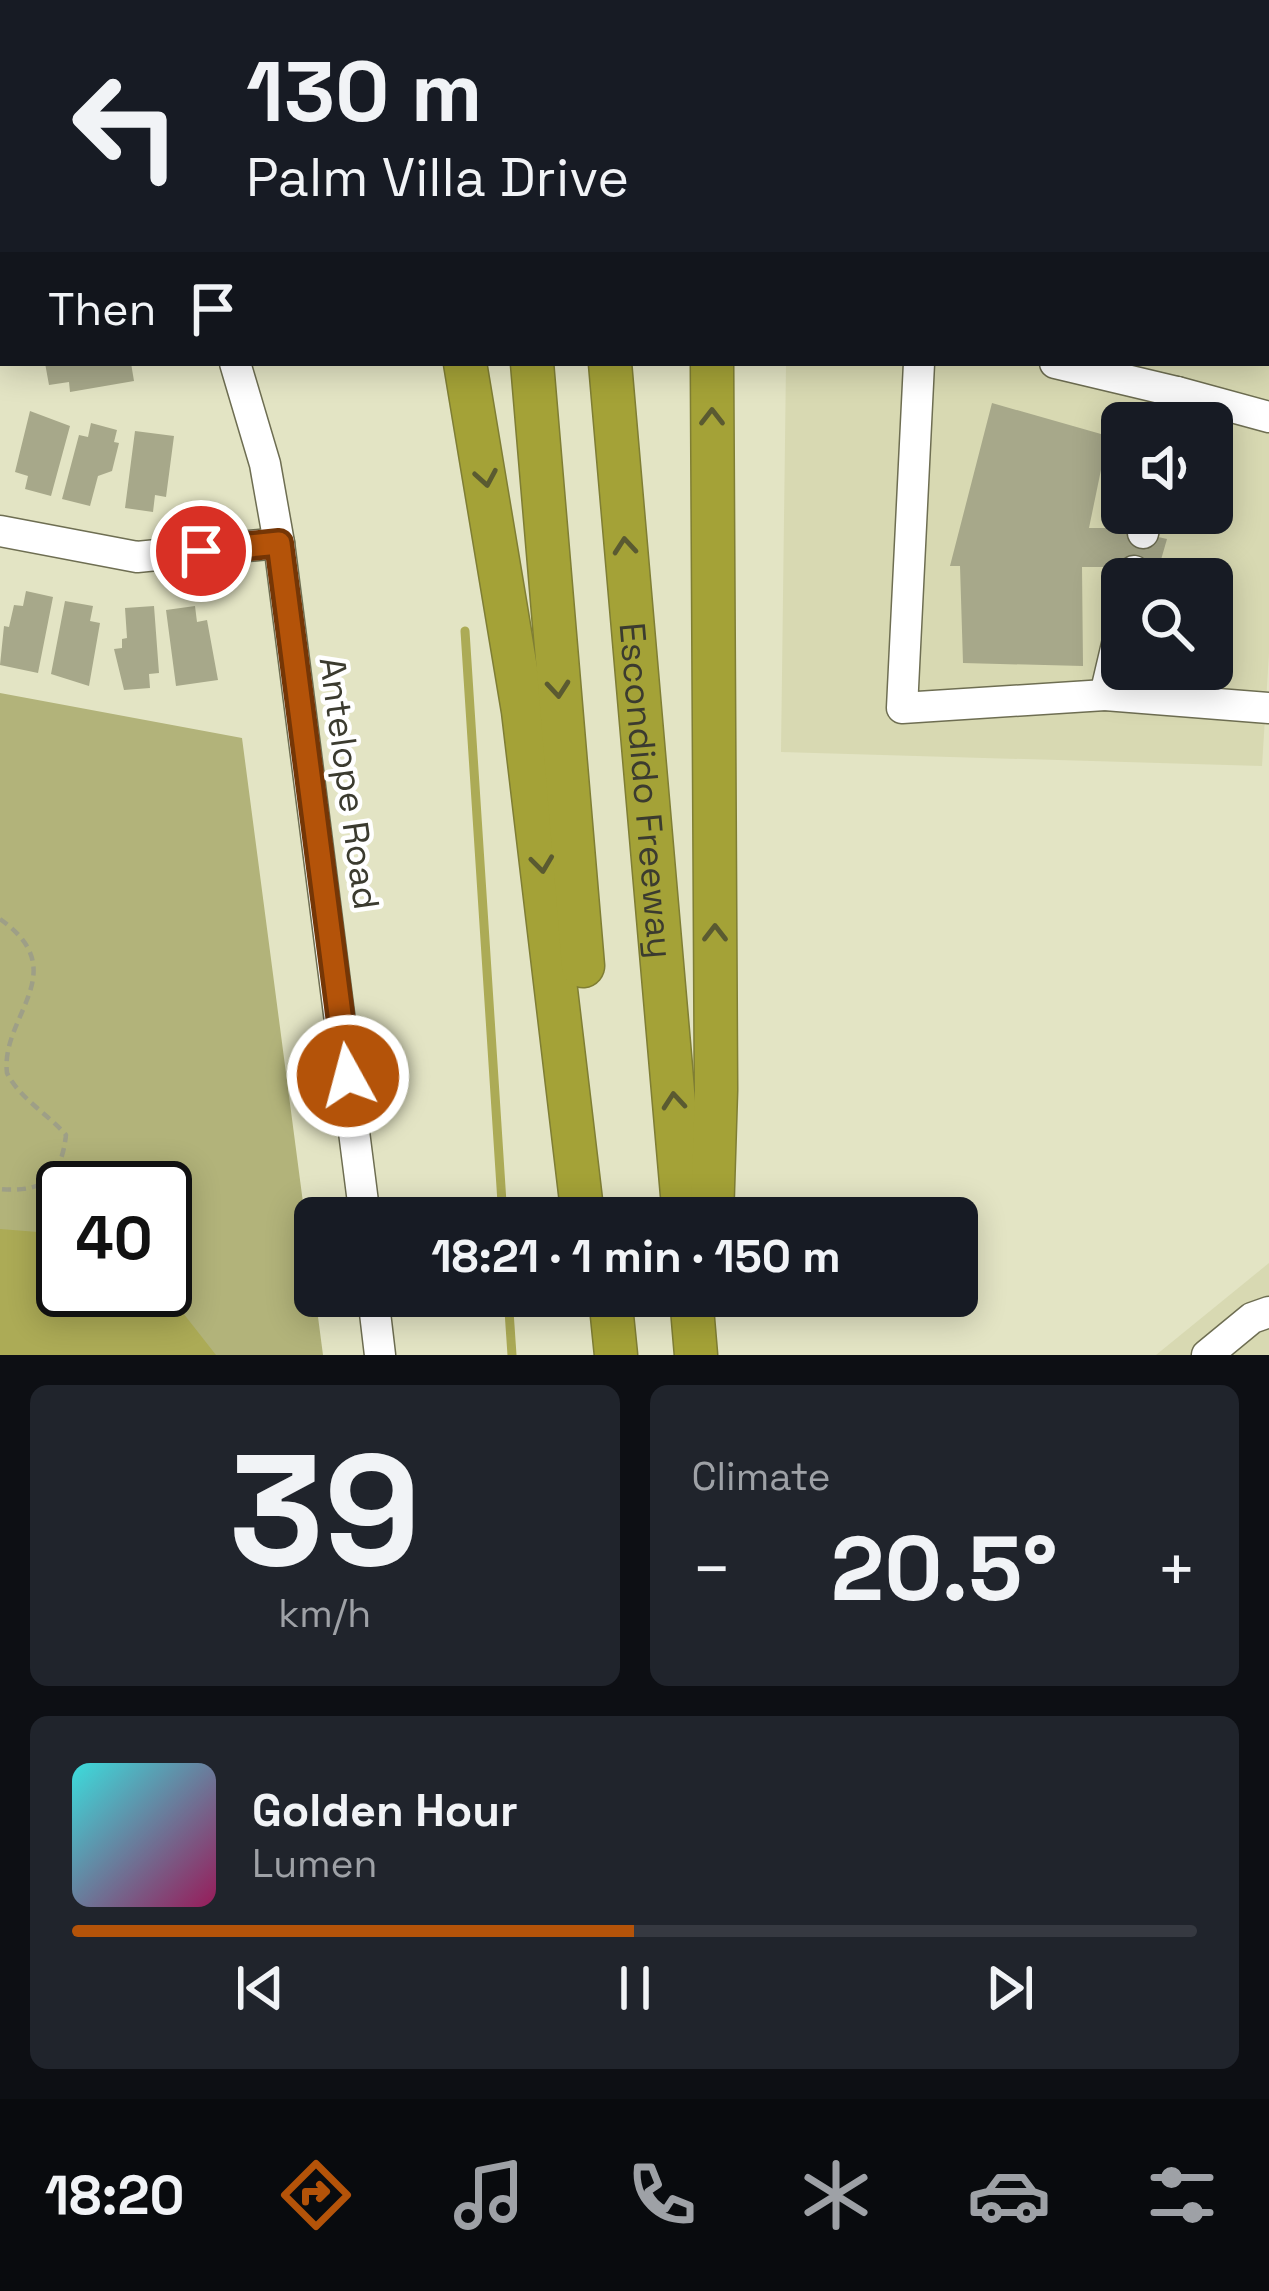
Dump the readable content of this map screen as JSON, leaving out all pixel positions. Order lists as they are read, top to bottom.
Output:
{
  "streets": {
    "highway": ["Escondido Freeway"],
    "street": ["Antelope Road"]
  },
  "page": {
    "turn": ["130 m", "Palm Villa Drive"],
    "then": "Then",
    "limit": "40",
    "trip": "18:21 · 1 min · 150 m",
    "tile": [
      ["39", "km/h"],
      "Climate"
    ],
    "heat": ["−", "20.5°", "+"],
    "song": ["Golden Hour", "Lumen"],
    "tabs": "18:20"
  }
}
